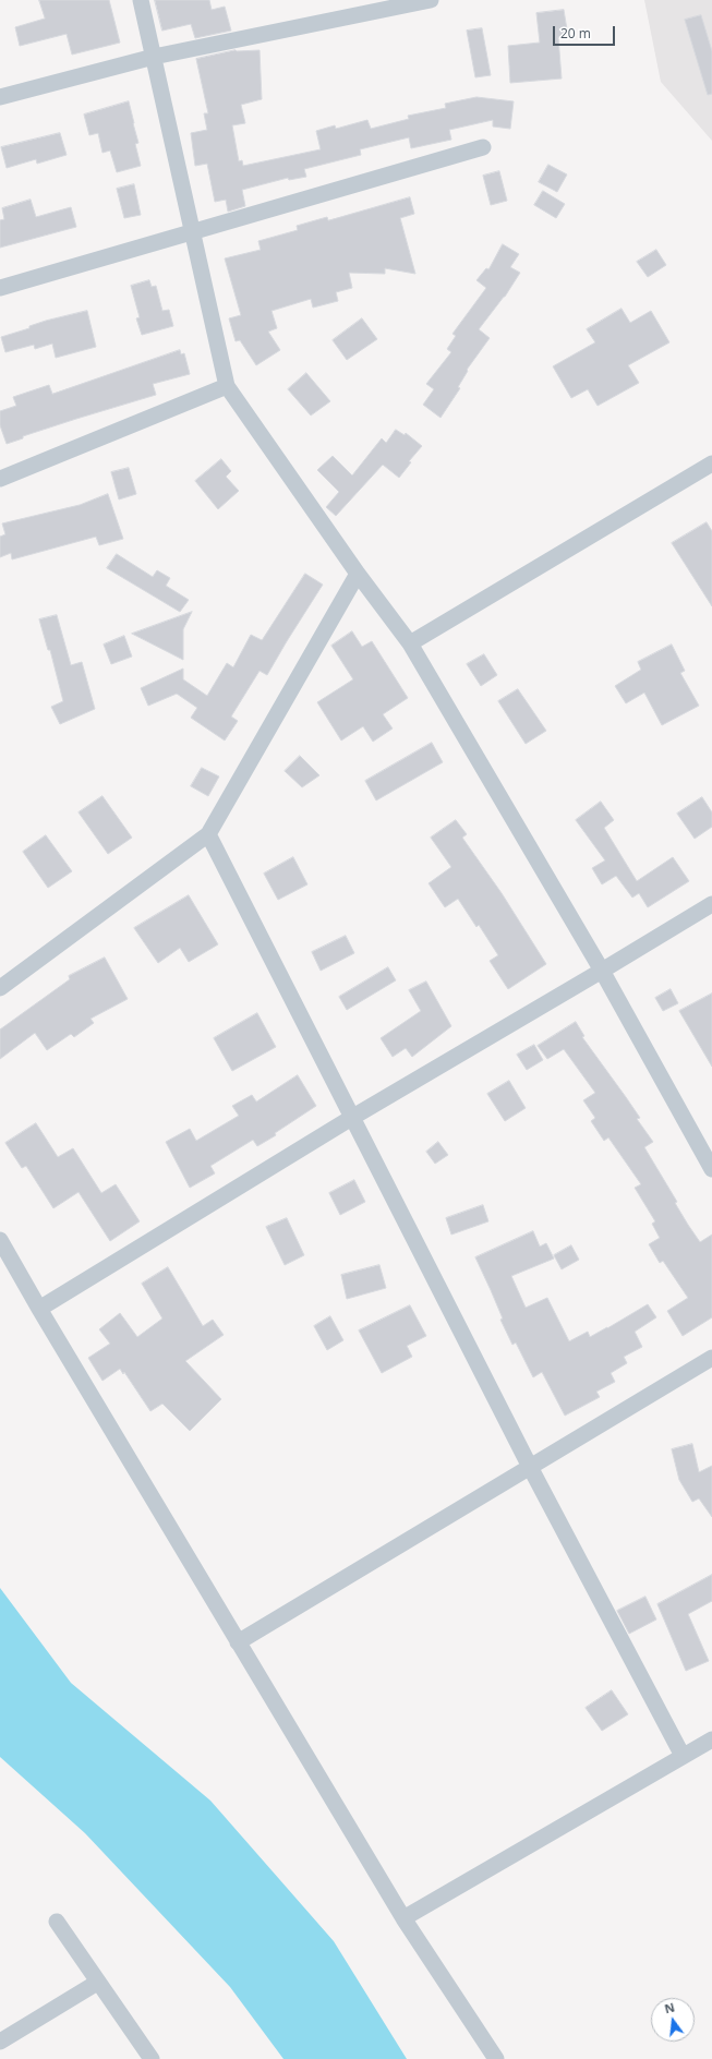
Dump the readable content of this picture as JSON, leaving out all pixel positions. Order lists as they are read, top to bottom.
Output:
{
  "scale_bar": "20 m",
  "north": "top"
}
